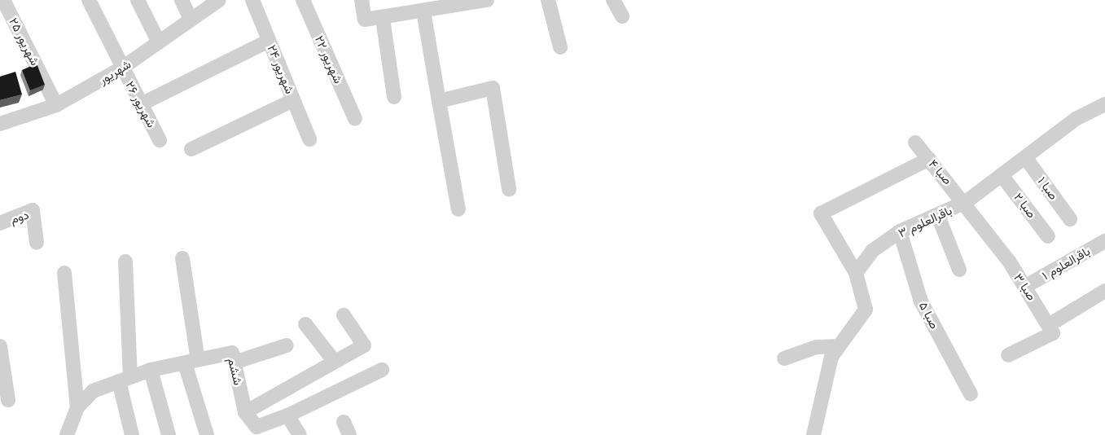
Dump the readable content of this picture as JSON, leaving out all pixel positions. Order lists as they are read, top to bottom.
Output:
{
  "streets": {
    "street": [
      "شهریور ۲۵",
      "شهریور ۲۲",
      "شهریور ۲۴",
      "شهریور",
      "شهریور ۲۶",
      "صبا ۴",
      "صبا ۱",
      "صبا ۲",
      "دوم",
      "باقرالعلوم ۳",
      "باقرالعلوم ۱",
      "صبا ۳",
      "صبا ۵",
      "ششم"
    ]
  },
  "crossings": [
    ["شهریور ۲۵", "شهریور"],
    ["شهریور", "شهریور ۲۶"],
    ["صبا ۴", "باقرالعلوم ۳"],
    ["صبا ۴", "صبا ۳"],
    ["صبا ۱", "باقرالعلوم ۳"],
    ["صبا ۲", "باقرالعلوم ۳"],
    ["باقرالعلوم ۳", "صبا ۳"],
    ["باقرالعلوم ۳", "صبا ۵"],
    ["باقرالعلوم ۱", "صبا ۳"]
  ]
}
